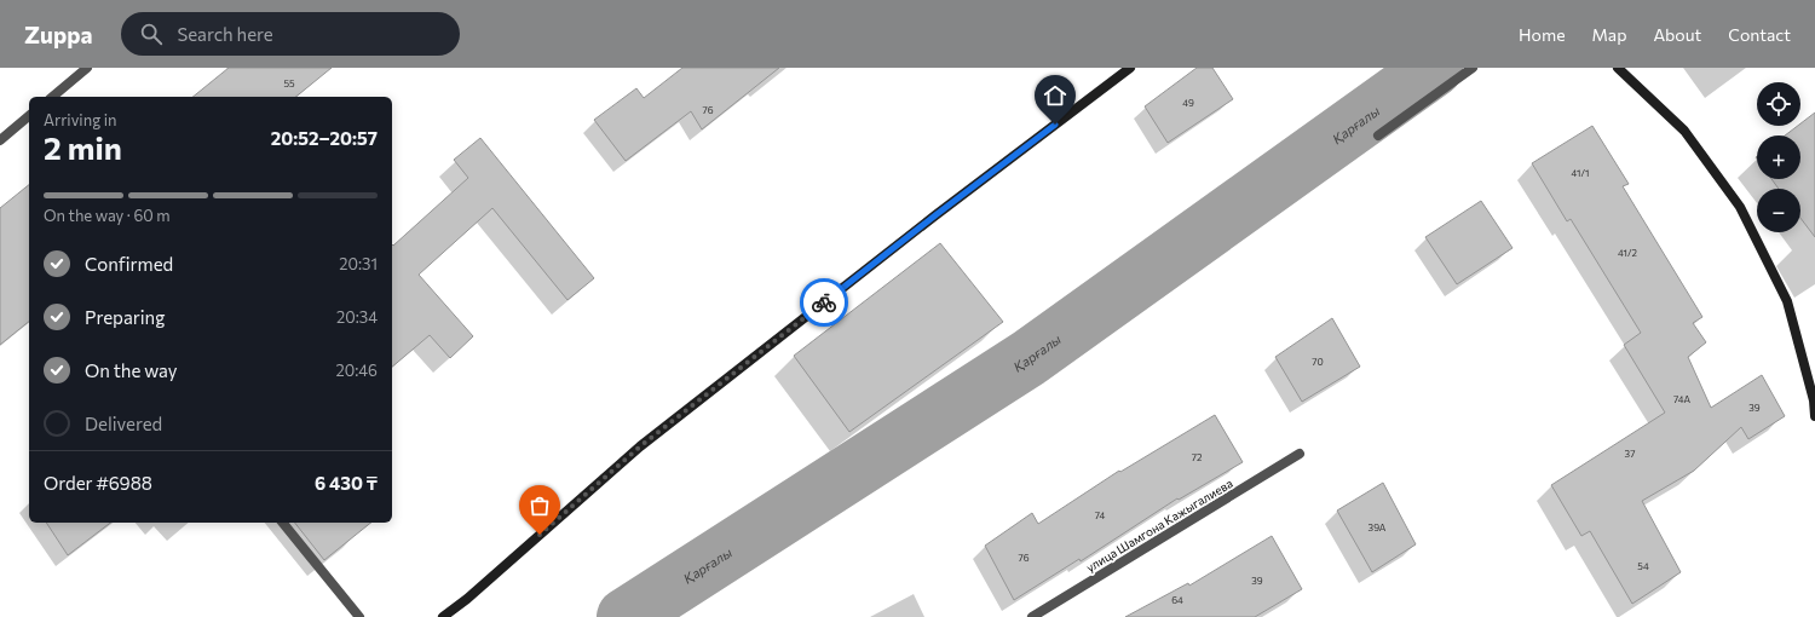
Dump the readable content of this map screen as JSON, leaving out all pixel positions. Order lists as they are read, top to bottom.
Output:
{
  "streets": {
    "street": ["улица Шамгона Кажыгалиева"]
  },
  "water": ["Қарғалы"],
  "house_numbers": [
    "55",
    "49",
    "76",
    "41/1",
    "41/2",
    "70",
    "74А",
    "39",
    "37",
    "72",
    "74",
    "39А",
    "76",
    "54",
    "39",
    "64"
  ],
  "page": {
    "header": "Zuppa",
    "search": "Search here",
    "nav": [
      "Home",
      "Map",
      "About",
      "Contact"
    ],
    "map_buttons": ["+", "−"],
    "heading": ["2 min", "Arriving in", "20:52–20:57"],
    "panel": ["Order #6988", "6 430 ₸"],
    "bar": "On the way · 60 m",
    "list": [
      ["Confirmed", "20:31"],
      ["Preparing", "20:34"],
      ["On the way", "20:46"],
      "Delivered"
    ]
  }
}
